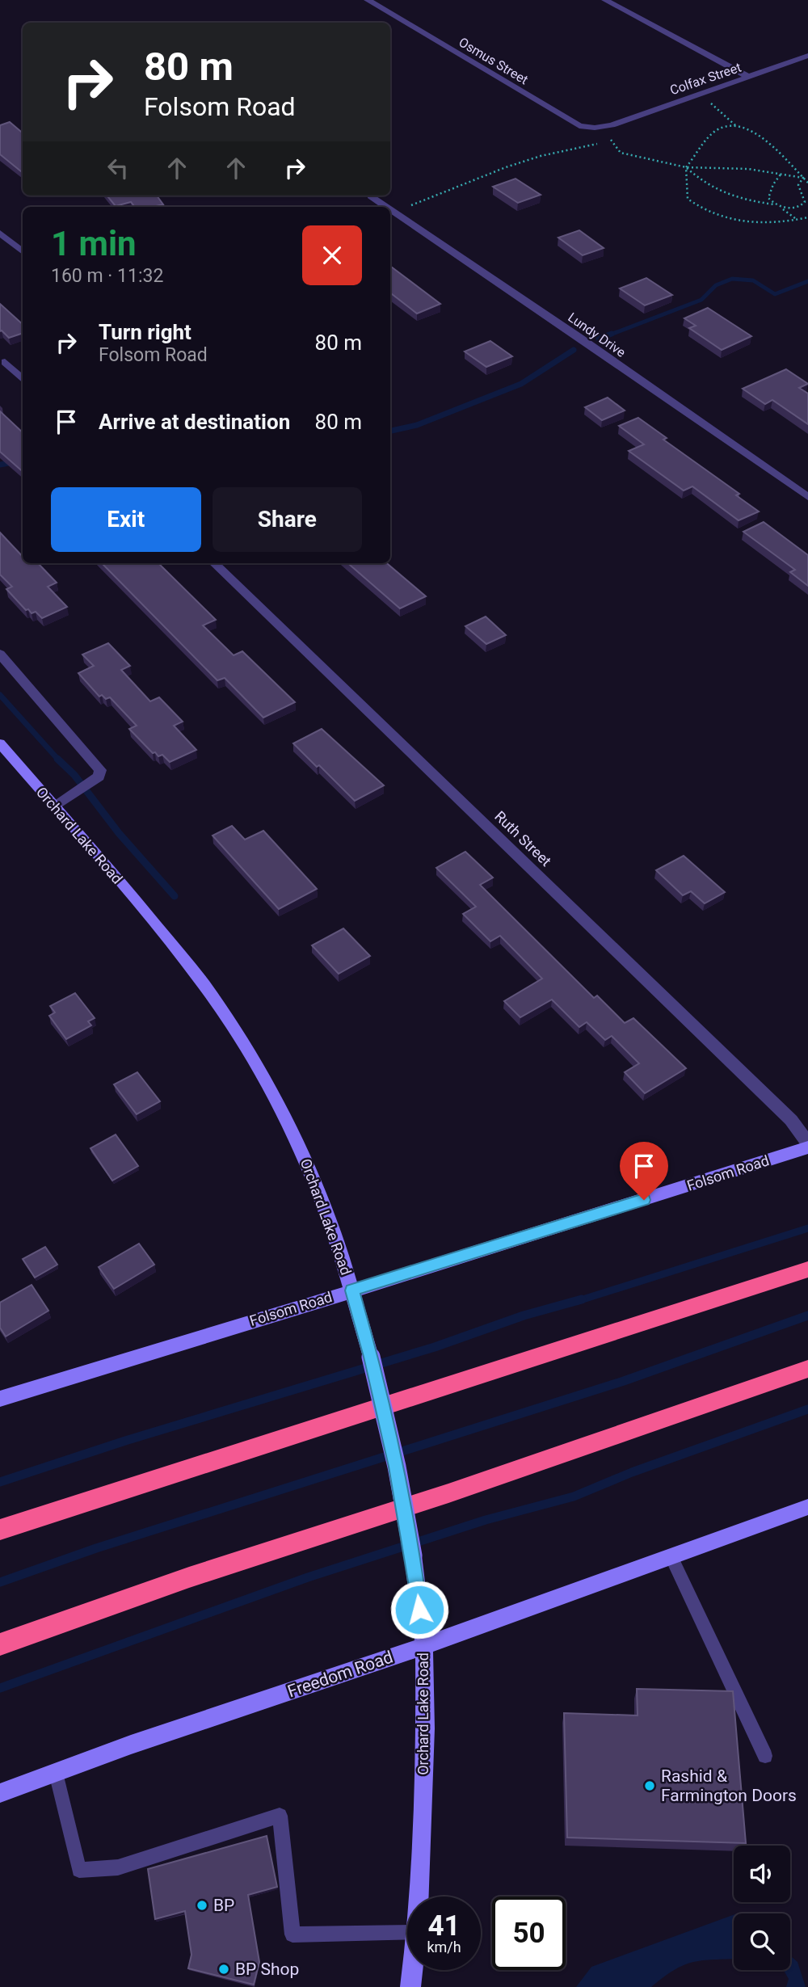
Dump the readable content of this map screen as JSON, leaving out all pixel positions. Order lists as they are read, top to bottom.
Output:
{
  "streets": {
    "street": [
      "Osmus Street",
      "Colfax Street",
      "Lundy Drive",
      "Orchard Lake Road",
      "Ruth Street",
      "Folsom Road",
      "Freedom Road"
    ]
  },
  "crossings": [
    ["Osmus Street", "Colfax Street"],
    ["Orchard Lake Road", "Folsom Road"],
    ["Orchard Lake Road", "Freedom Road"],
    ["Ruth Street", "Folsom Road"]
  ],
  "places": ["Rashid & Farmington Doors", "BP", "BP Shop"],
  "page": {
    "turn": ["80 m", "Folsom Road"],
    "heading": ["1 min", "160 m · 11:32"],
    "list": [
      {
        "name": "Turn right",
        "note": "Folsom Road",
        "value": "80 m"
      },
      {
        "name": "Arrive at destination",
        "value": "80 m"
      }
    ],
    "buttons": ["Exit", "Share"],
    "speed": "41 km/h",
    "limit": "50"
  }
}
